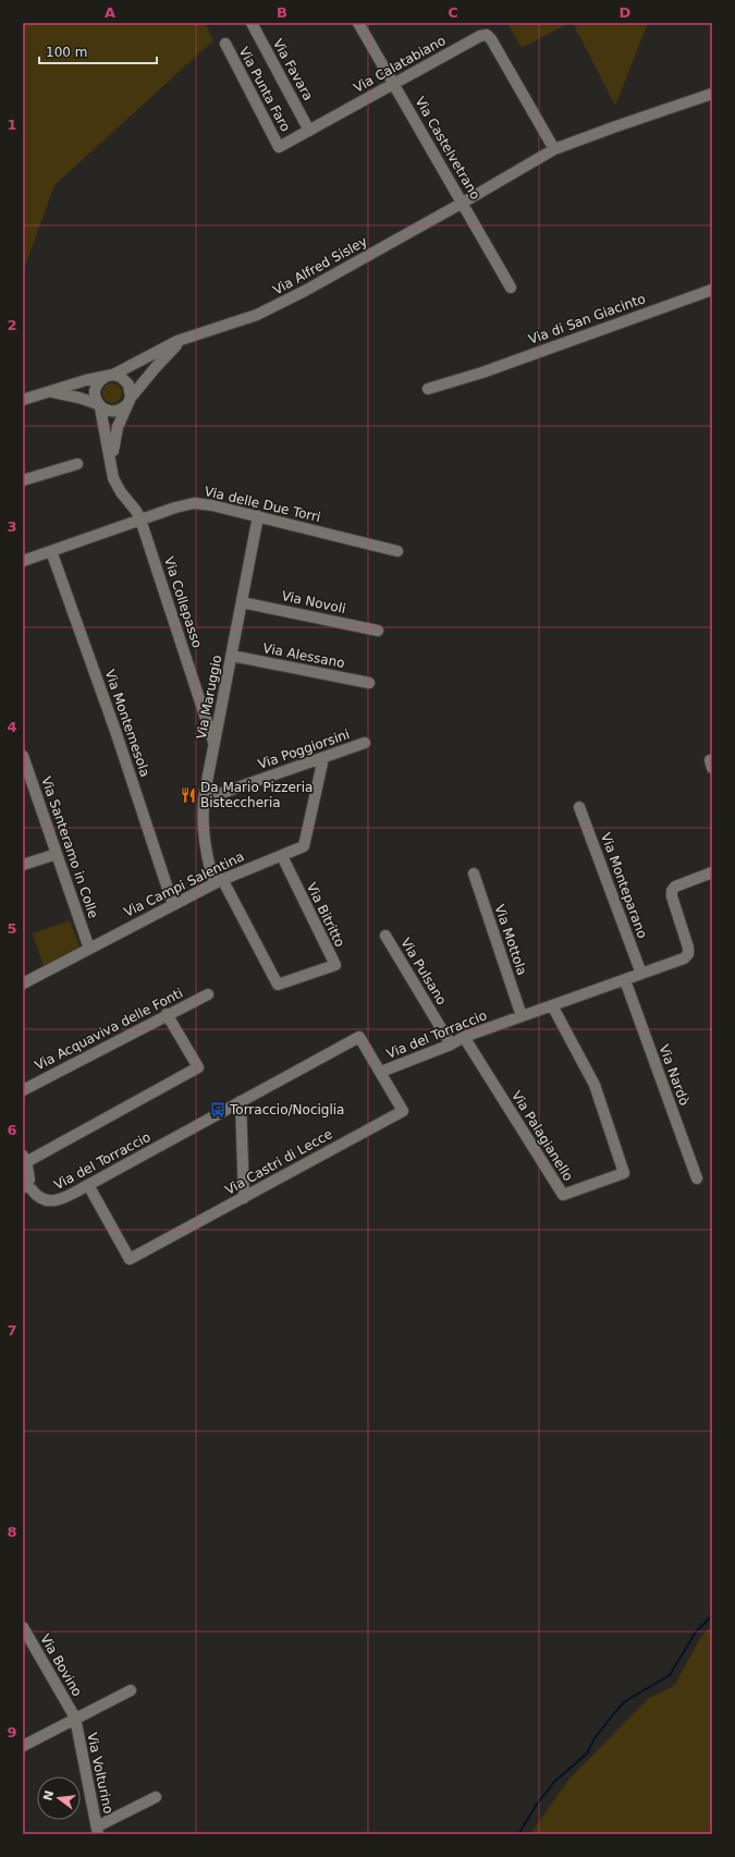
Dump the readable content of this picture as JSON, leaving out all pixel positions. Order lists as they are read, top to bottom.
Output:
{
  "streets": {
    "street": [
      "Via Calatabiano",
      "Via Favara",
      "Via Punta Faro",
      "Via Castelvetrano",
      "Via Alfred Sisley",
      "Via di San Giacinto",
      "Via delle Due Torri",
      "Via Collepasso",
      "Via Novoli",
      "Via Alessano",
      "Via Maruggio",
      "Via Montemesola",
      "Via Poggiorsini",
      "Via Santeramo in Colle",
      "Via Campi Salentina",
      "Via Monteparano",
      "Via Bitritto",
      "Via Mottola",
      "Via Pulsano",
      "Via Acquaviva delle Fonti",
      "Via del Torraccio",
      "Via Nardò",
      "Via Palagianello",
      "Via Castri di Lecce",
      "Via Bovino",
      "Via Volturino"
    ]
  },
  "crossings": [
    ["Via Calatabiano", "Via Favara"],
    ["Via Calatabiano", "Via Punta Faro"],
    ["Via Calatabiano", "Via Castelvetrano"],
    ["Via Calatabiano", "Via Alfred Sisley"],
    ["Via Castelvetrano", "Via Alfred Sisley"],
    ["Via Alfred Sisley", "Via Collepasso"],
    ["Via delle Due Torri", "Via Collepasso"],
    ["Via delle Due Torri", "Via Maruggio"],
    ["Via delle Due Torri", "Via Montemesola"],
    ["Via Collepasso", "Via Maruggio"],
    ["Via Novoli", "Via Maruggio"],
    ["Via Alessano", "Via Maruggio"],
    ["Via Maruggio", "Via Poggiorsini"],
    ["Via Maruggio", "Via Campi Salentina"],
    ["Via Maruggio", "Via Bitritto"],
    ["Via Montemesola", "Via Campi Salentina"],
    ["Via Poggiorsini", "Via Campi Salentina"],
    ["Via Santeramo in Colle", "Via Campi Salentina"],
    ["Via Campi Salentina", "Via Bitritto"],
    ["Via Monteparano", "Via del Torraccio"],
    ["Via Mottola", "Via del Torraccio"],
    ["Via Pulsano", "Via del Torraccio"],
    ["Via del Torraccio", "Via Nardò"],
    ["Via del Torraccio", "Via Palagianello"],
    ["Via del Torraccio", "Via Castri di Lecce"],
    ["Via Bovino", "Via Volturino"]
  ],
  "places": {
    "restaurant": ["Da Mario Pizzeria Bisteccheria"],
    "bus stop": ["Torraccio/Nociglia"]
  },
  "scale_bar": "100 m",
  "north": "left",
  "grid": {
    "columns": [
      "A",
      "B",
      "C",
      "D"
    ],
    "rows": [
      "1",
      "2",
      "3",
      "4",
      "5",
      "6",
      "7",
      "8",
      "9"
    ]
  }
}
